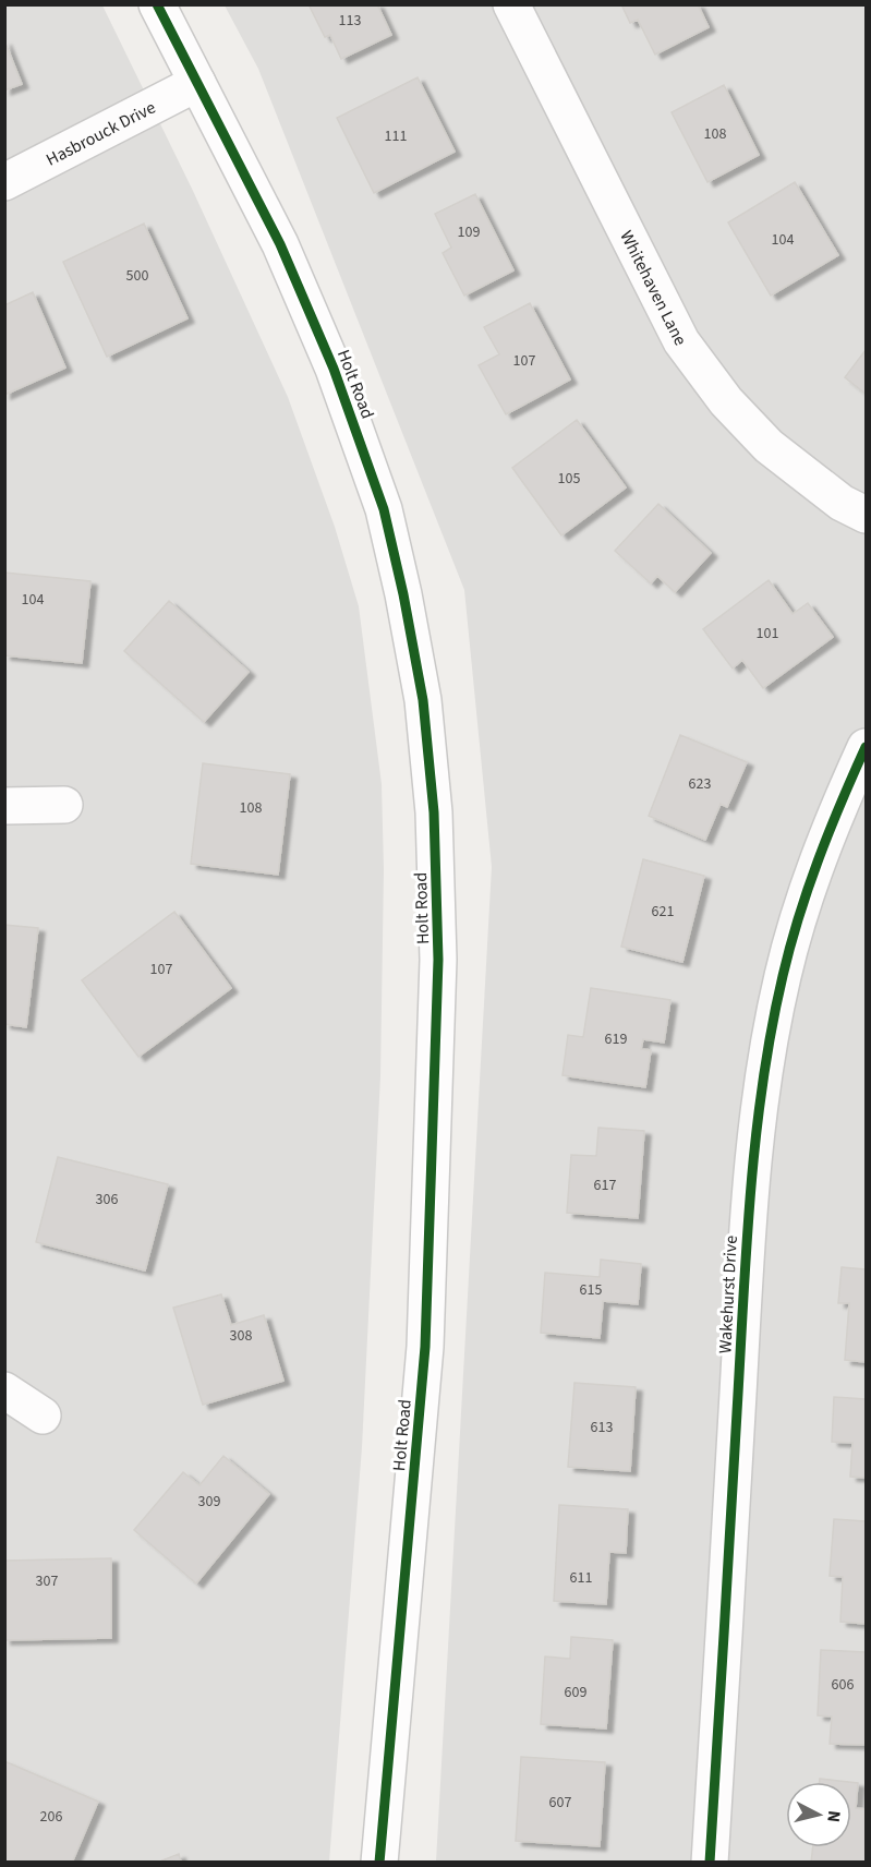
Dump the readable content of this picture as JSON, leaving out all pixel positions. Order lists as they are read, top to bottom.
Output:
{
  "streets": {
    "street": [
      "Hasbrouck Drive",
      "Whitehaven Lane",
      "Holt Road",
      "Wakehurst Drive"
    ]
  },
  "crossings": [
    ["Hasbrouck Drive", "Holt Road"]
  ],
  "house_numbers": [
    "113",
    "108",
    "111",
    "109",
    "104",
    "500",
    "107",
    "105",
    "104",
    "101",
    "623",
    "108",
    "621",
    "107",
    "619",
    "617",
    "306",
    "615",
    "308",
    "613",
    "309",
    "611",
    "307",
    "606",
    "609",
    "607",
    "206"
  ],
  "north": "right"
}
